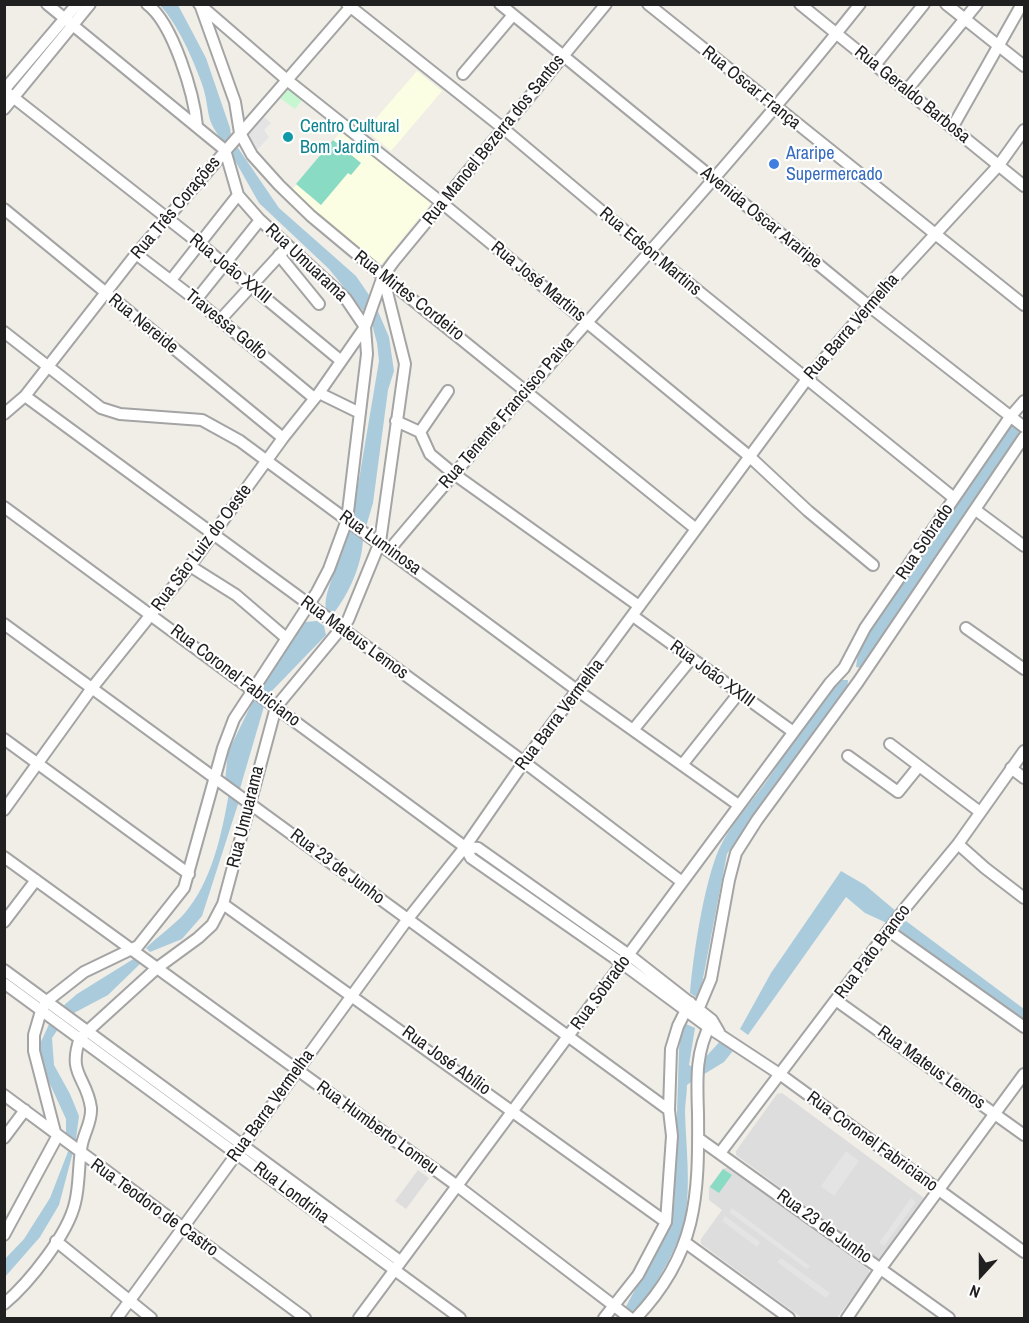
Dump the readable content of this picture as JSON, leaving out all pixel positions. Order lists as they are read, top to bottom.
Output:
{
  "streets": {
    "street": [
      "Rua Oscar França",
      "Rua Geraldo Barbosa",
      "Rua Manoel Bezerra dos Santos",
      "Rua Três Corações",
      "Avenida Oscar Araripe",
      "Rua Edson Martins",
      "Rua Umuarama",
      "Rua João XXIII",
      "Rua José Martins",
      "Rua Mirtes Cordeiro",
      "Rua Nereide",
      "Travessa Golfo",
      "Rua Barra Vermelha",
      "Rua Tenente Francisco Paiva",
      "Rua Sobrado",
      "Rua Luminosa",
      "Rua São Luiz do Oeste",
      "Rua Mateus Lemos",
      "Rua Coronel Fabriciano",
      "Rua 23 de Junho",
      "Rua Pato Branco",
      "Rua José Abílio",
      "Rua Humberto Lomeu",
      "Rua Londrina",
      "Rua Teodoro de Castro"
    ]
  },
  "crossings": [
    ["Rua Oscar França", "Rua Barra Vermelha"],
    ["Rua Oscar França", "Rua Tenente Francisco Paiva"],
    ["Rua Geraldo Barbosa", "Rua Barra Vermelha"],
    ["Rua Geraldo Barbosa", "Rua Tenente Francisco Paiva"],
    ["Rua Manoel Bezerra dos Santos", "Avenida Oscar Araripe"],
    ["Rua Manoel Bezerra dos Santos", "Rua Edson Martins"],
    ["Rua Manoel Bezerra dos Santos", "Rua Umuarama"],
    ["Rua Manoel Bezerra dos Santos", "Rua José Martins"],
    ["Rua Manoel Bezerra dos Santos", "Rua Mirtes Cordeiro"],
    ["Rua Manoel Bezerra dos Santos", "Rua São Luiz do Oeste"],
    ["Rua Três Corações", "Rua Edson Martins"],
    ["Rua Três Corações", "Rua Umuarama"],
    ["Rua Três Corações", "Rua João XXIII"],
    ["Rua Três Corações", "Rua José Martins"],
    ["Rua Três Corações", "Rua Mirtes Cordeiro"],
    ["Rua Três Corações", "Rua Nereide"],
    ["Rua Três Corações", "Travessa Golfo"],
    ["Rua Três Corações", "Rua Luminosa"],
    ["Rua Três Corações", "Rua Mateus Lemos"],
    ["Avenida Oscar Araripe", "Rua Barra Vermelha"],
    ["Avenida Oscar Araripe", "Rua Tenente Francisco Paiva"],
    ["Avenida Oscar Araripe", "Rua Sobrado"],
    ["Rua Edson Martins", "Rua Barra Vermelha"],
    ["Rua Edson Martins", "Rua Tenente Francisco Paiva"],
    ["Rua Edson Martins", "Rua Sobrado"],
    ["Rua Umuarama", "Rua Mirtes Cordeiro"],
    ["Rua Umuarama", "Travessa Golfo"],
    ["Rua Umuarama", "Rua Luminosa"],
    ["Rua Umuarama", "Rua São Luiz do Oeste"],
    ["Rua Umuarama", "Rua Mateus Lemos"],
    ["Rua Umuarama", "Rua Coronel Fabriciano"],
    ["Rua Umuarama", "Rua 23 de Junho"],
    ["Rua Umuarama", "Rua José Abílio"],
    ["Rua Umuarama", "Rua Humberto Lomeu"],
    ["Rua Umuarama", "Rua Londrina"],
    ["Rua João XXIII", "Rua Barra Vermelha"],
    ["Rua João XXIII", "Rua Sobrado"],
    ["Rua João XXIII", "Rua São Luiz do Oeste"],
    ["Rua José Martins", "Rua Mirtes Cordeiro"],
    ["Rua José Martins", "Rua Barra Vermelha"],
    ["Rua José Martins", "Rua Tenente Francisco Paiva"],
    ["Rua Mirtes Cordeiro", "Rua Barra Vermelha"],
    ["Rua Mirtes Cordeiro", "Rua Tenente Francisco Paiva"],
    ["Rua Mirtes Cordeiro", "Rua São Luiz do Oeste"],
    ["Rua Nereide", "Rua São Luiz do Oeste"],
    ["Travessa Golfo", "Rua São Luiz do Oeste"],
    ["Rua Barra Vermelha", "Rua Luminosa"],
    ["Rua Barra Vermelha", "Rua Mateus Lemos"],
    ["Rua Barra Vermelha", "Rua Coronel Fabriciano"],
    ["Rua Barra Vermelha", "Rua 23 de Junho"],
    ["Rua Barra Vermelha", "Rua José Abílio"],
    ["Rua Barra Vermelha", "Rua Humberto Lomeu"],
    ["Rua Barra Vermelha", "Rua Londrina"],
    ["Rua Barra Vermelha", "Rua Teodoro de Castro"],
    ["Rua Tenente Francisco Paiva", "Rua Luminosa"],
    ["Rua Sobrado", "Rua Luminosa"],
    ["Rua Sobrado", "Rua Mateus Lemos"],
    ["Rua Sobrado", "Rua Coronel Fabriciano"],
    ["Rua Sobrado", "Rua 23 de Junho"],
    ["Rua Sobrado", "Rua José Abílio"],
    ["Rua Sobrado", "Rua Humberto Lomeu"],
    ["Rua Sobrado", "Rua Londrina"],
    ["Rua Luminosa", "Rua São Luiz do Oeste"],
    ["Rua São Luiz do Oeste", "Rua Mateus Lemos"],
    ["Rua São Luiz do Oeste", "Rua Coronel Fabriciano"],
    ["Rua São Luiz do Oeste", "Rua 23 de Junho"],
    ["Rua Mateus Lemos", "Rua Pato Branco"],
    ["Rua Coronel Fabriciano", "Rua Pato Branco"],
    ["Rua 23 de Junho", "Rua Pato Branco"]
  ],
  "places": ["Centro Cultural Bom Jardim", "Araripe Supermercado"],
  "north": "bottom"
}
